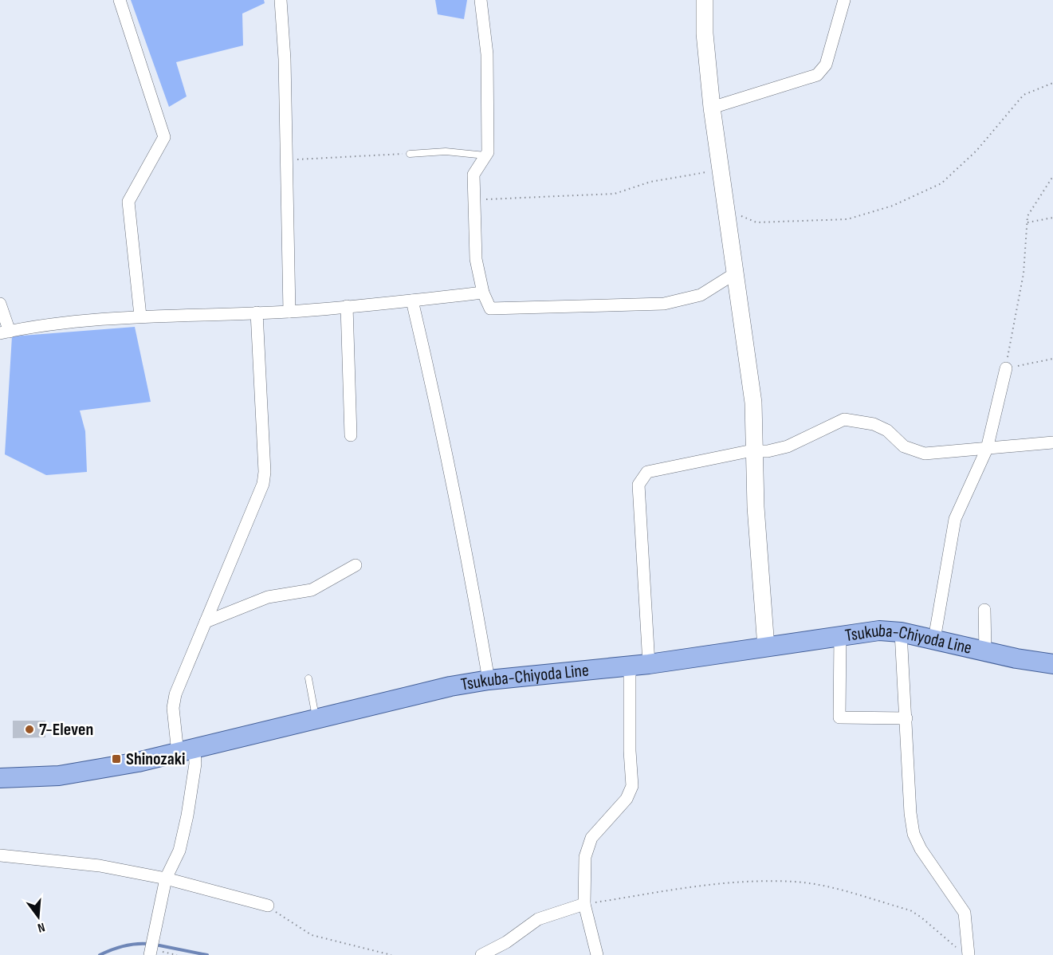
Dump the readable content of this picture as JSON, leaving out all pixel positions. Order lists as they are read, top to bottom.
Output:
{
  "streets": {
    "main road": ["Tsukuba-Chiyoda Line"]
  },
  "places": {
    "other": ["7-Eleven"],
    "transit": ["Shinozaki"]
  },
  "north": "bottom"
}
